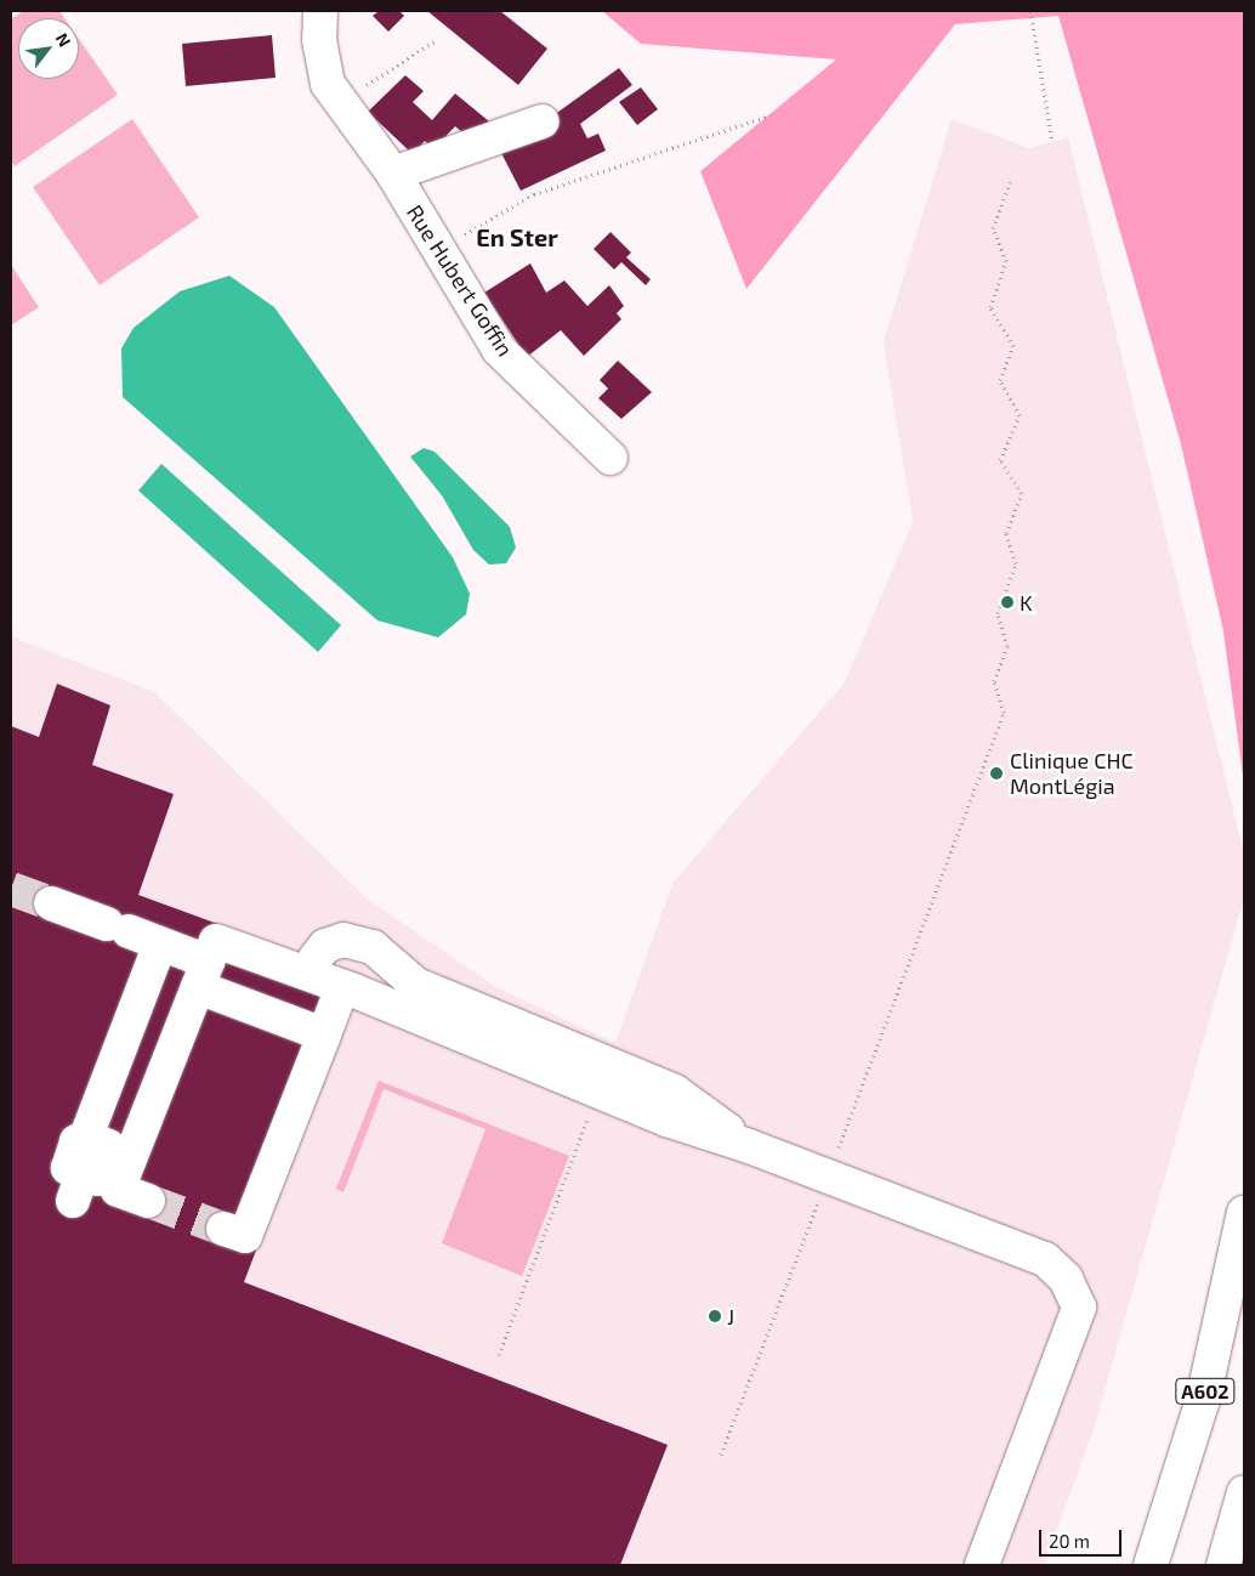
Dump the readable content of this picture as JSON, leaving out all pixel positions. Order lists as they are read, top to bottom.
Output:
{
  "streets": {
    "main road": ["Rue Hubert Goffin", "A602"]
  },
  "districts": ["En Ster"],
  "places": ["K", "Clinique CHC MontLégia", "J"],
  "scale_bar": "20 m",
  "north": "top right"
}
